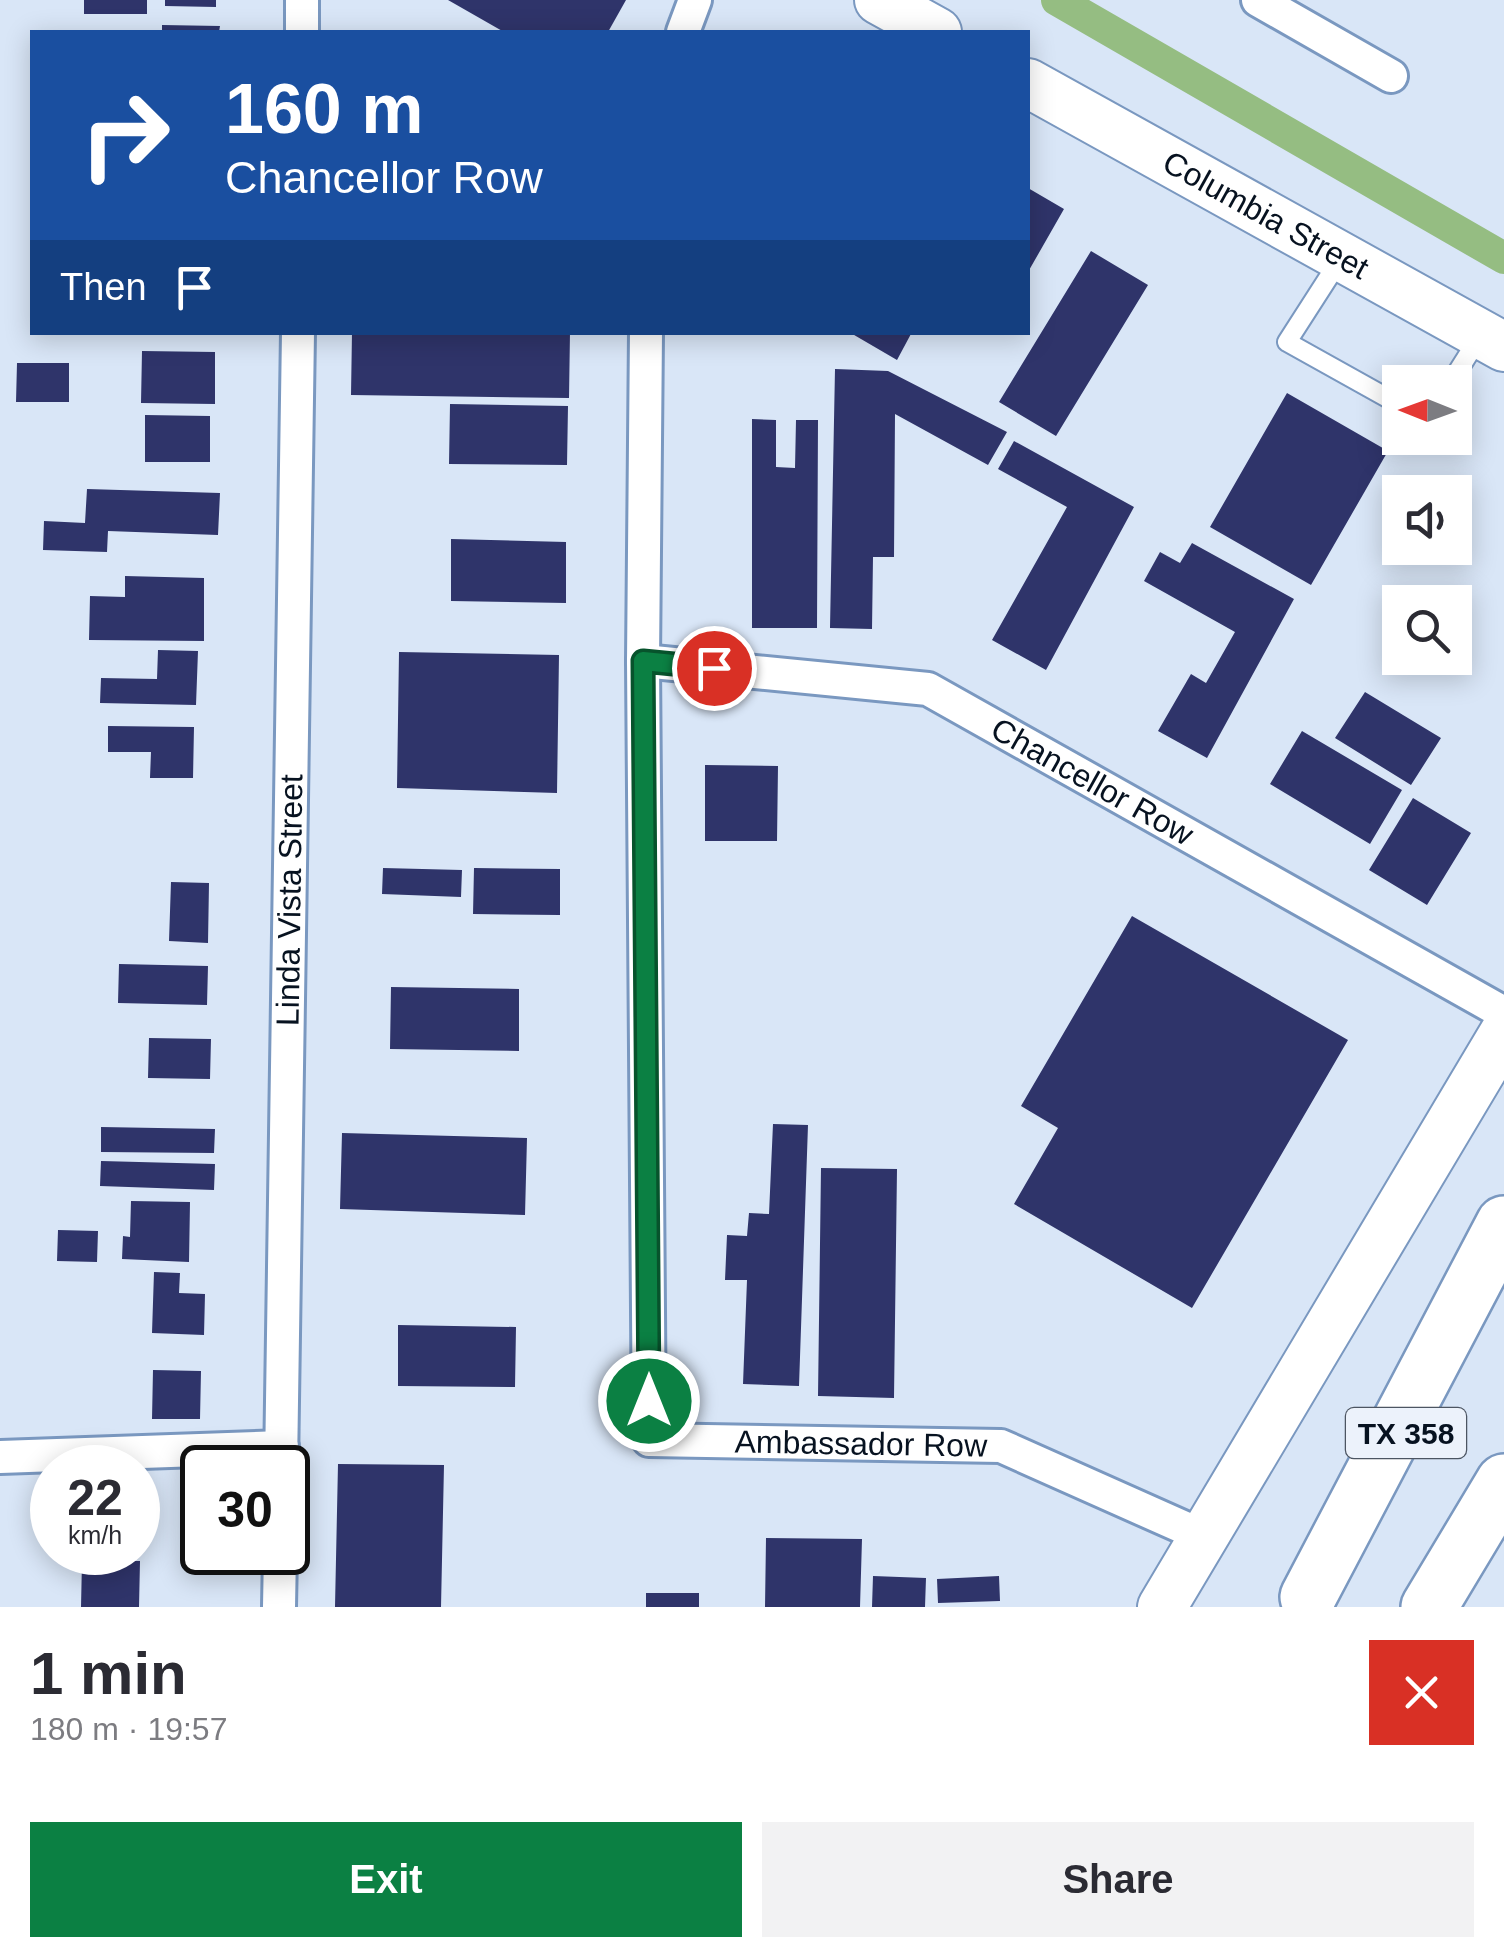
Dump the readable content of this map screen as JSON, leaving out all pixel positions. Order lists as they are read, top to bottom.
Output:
{
  "streets": {
    "highway": ["TX 358"],
    "main road": ["Columbia Street"],
    "street": ["Chancellor Row", "Linda Vista Street", "Ambassador Row"]
  },
  "crossings": [
    ["Chancellor Row", "Ambassador Row"]
  ],
  "north": "left",
  "page": {
    "turn": ["160 m", "Chancellor Row"],
    "then": "Then",
    "speed": "22 km/h",
    "limit": "30",
    "heading": ["1 min", "180 m · 19:57"],
    "buttons": ["Exit", "Share"]
  }
}
